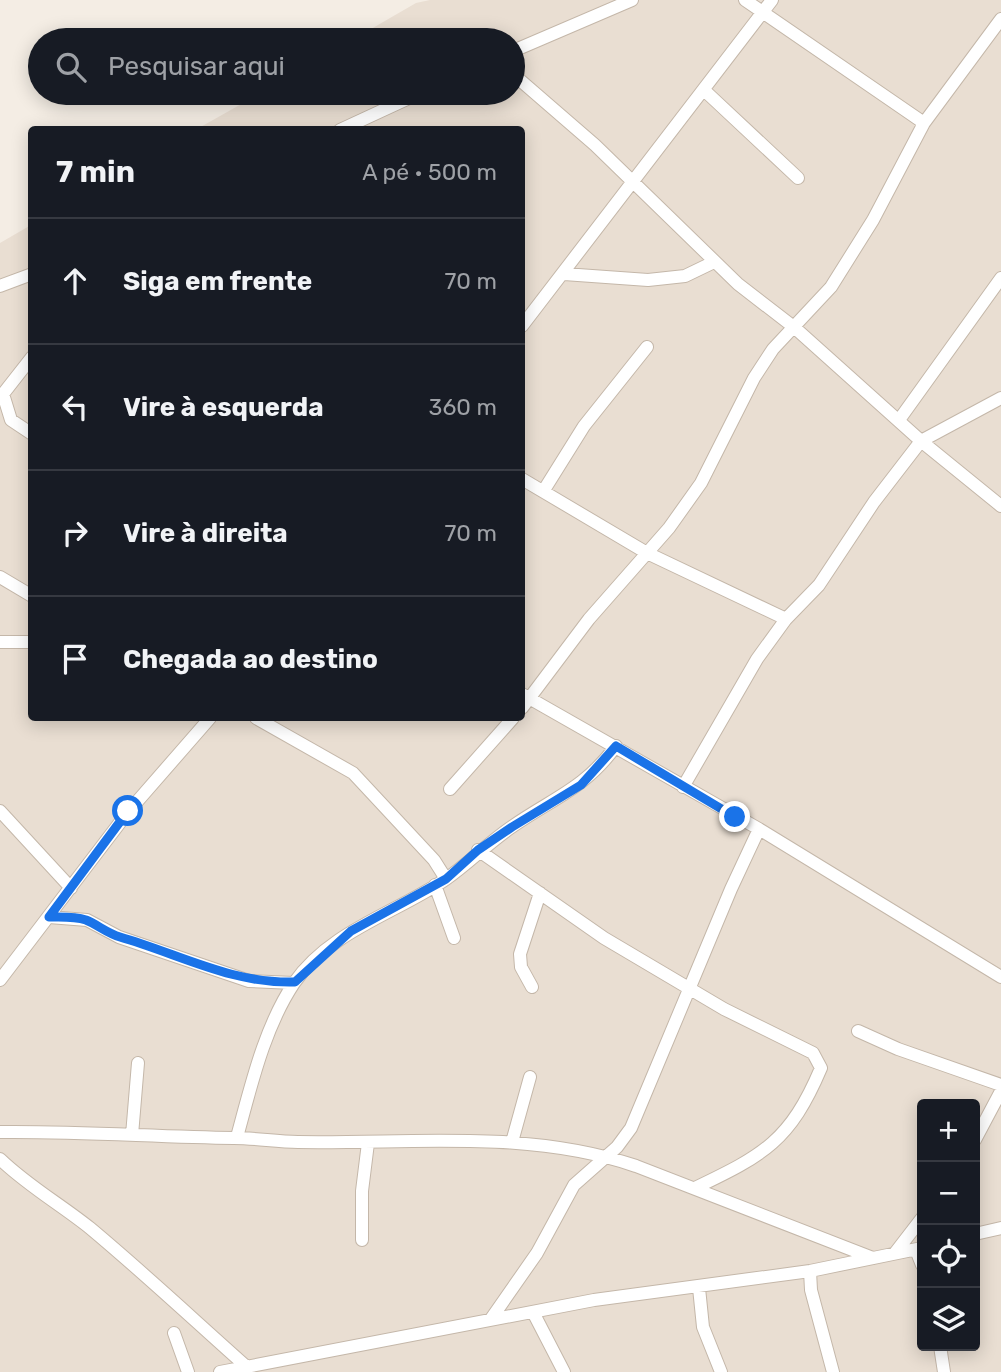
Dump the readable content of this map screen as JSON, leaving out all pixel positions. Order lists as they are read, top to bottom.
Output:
{
  "page": {
    "search": "Pesquisar aqui",
    "heading": ["7 min", "A pé · 500 m"],
    "list": [
      ["Siga em frente", "70 m"],
      ["Vire à esquerda", "360 m"],
      ["Vire à direita", "70 m"],
      "Chegada ao destino"
    ],
    "map_buttons": ["+", "−"]
  }
}
